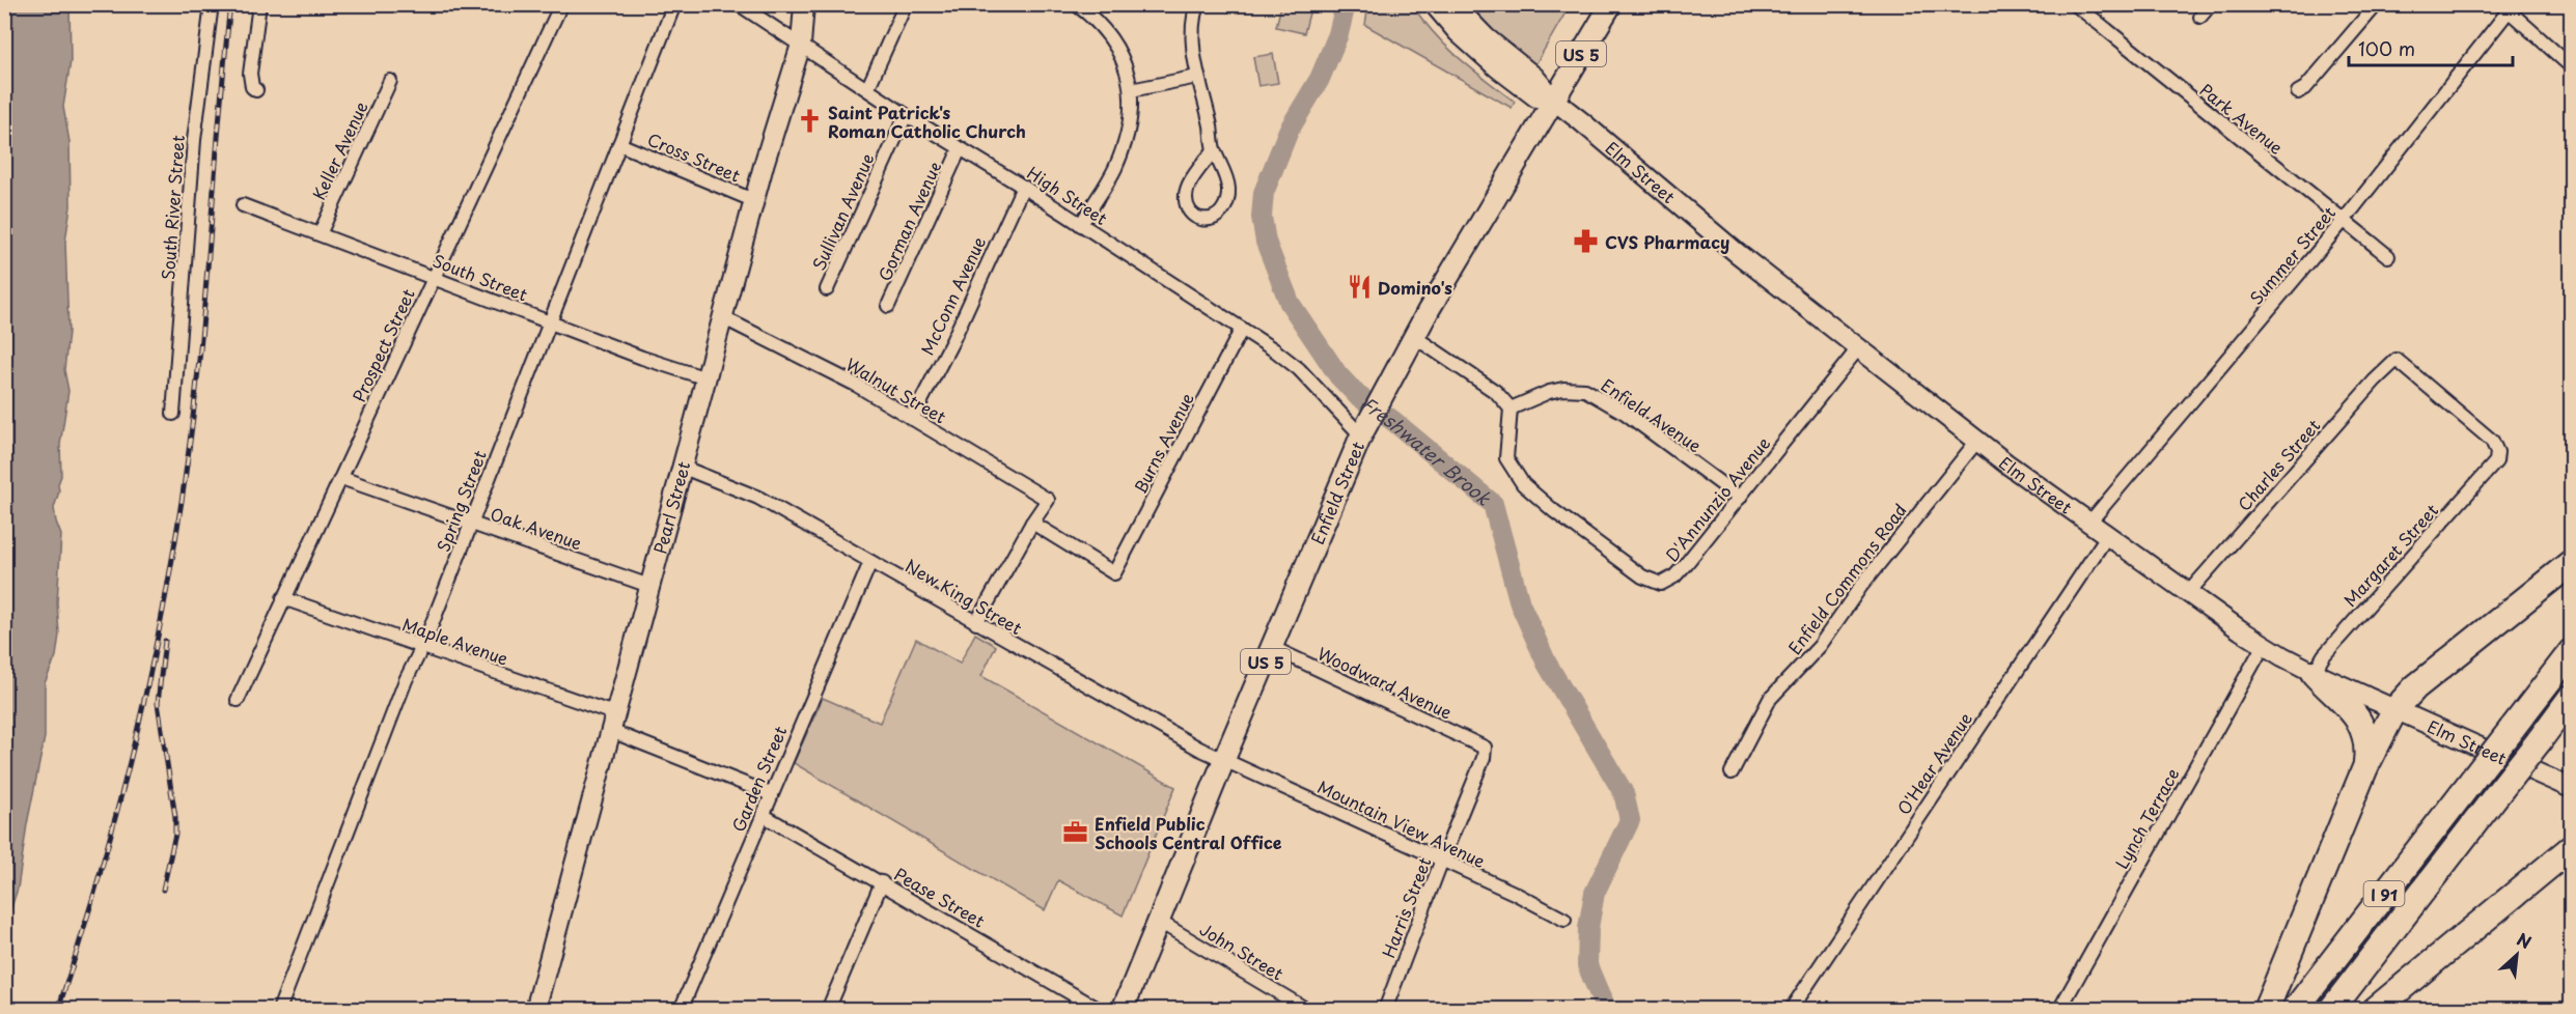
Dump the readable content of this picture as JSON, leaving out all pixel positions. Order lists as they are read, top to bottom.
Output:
{
  "streets": {
    "highway": ["I 91"],
    "main road": ["US 5", "Enfield Street"],
    "street": [
      "Park Avenue",
      "Keller Avenue",
      "Cross Street",
      "Elm Street",
      "High Street",
      "South River Street",
      "Sullivan Avenue",
      "Gorman Avenue",
      "Summer Street",
      "South Street",
      "McConn Avenue",
      "Prospect Street",
      "Walnut Street",
      "Enfield Avenue",
      "Burns Avenue",
      "Charles Street",
      "D'Annunzio Avenue",
      "Spring Street",
      "Pearl Street",
      "Oak Avenue",
      "Margaret Street",
      "Enfield Commons Road",
      "New King Street",
      "Maple Avenue",
      "Woodward Avenue",
      "O'Hear Avenue",
      "Garden Street",
      "Lynch Terrace",
      "Mountain View Avenue",
      "Pease Street",
      "Harris Street",
      "John Street"
    ]
  },
  "crossings": [
    ["Park Avenue", "Summer Street"],
    ["Keller Avenue", "South Street"],
    ["Cross Street", "Spring Street"],
    ["Cross Street", "Pearl Street"],
    ["Elm Street", "Summer Street"],
    ["Elm Street", "Charles Street"],
    ["Elm Street", "Enfield Street"],
    ["Elm Street", "D'Annunzio Avenue"],
    ["Elm Street", "Margaret Street"],
    ["Elm Street", "Enfield Commons Road"],
    ["Elm Street", "O'Hear Avenue"],
    ["Elm Street", "Lynch Terrace"],
    ["High Street", "Sullivan Avenue"],
    ["High Street", "Gorman Avenue"],
    ["High Street", "McConn Avenue"],
    ["High Street", "Burns Avenue"],
    ["High Street", "Enfield Street"],
    ["High Street", "Pearl Street"],
    ["South Street", "Prospect Street"],
    ["South Street", "Spring Street"],
    ["South Street", "Pearl Street"],
    ["McConn Avenue", "Walnut Street"],
    ["Prospect Street", "Oak Avenue"],
    ["Prospect Street", "Maple Avenue"],
    ["Walnut Street", "Burns Avenue"],
    ["Walnut Street", "Pearl Street"],
    ["Enfield Avenue", "D'Annunzio Avenue"],
    ["Charles Street", "Margaret Street"],
    ["Enfield Street", "New King Street"],
    ["Enfield Street", "Woodward Avenue"],
    ["Enfield Street", "Mountain View Avenue"],
    ["Enfield Street", "John Street"],
    ["Spring Street", "Oak Avenue"],
    ["Spring Street", "Maple Avenue"],
    ["Pearl Street", "Oak Avenue"],
    ["Pearl Street", "New King Street"],
    ["Pearl Street", "Maple Avenue"],
    ["New King Street", "Garden Street"],
    ["New King Street", "Mountain View Avenue"],
    ["Woodward Avenue", "Harris Street"],
    ["Garden Street", "Pease Street"],
    ["Mountain View Avenue", "Harris Street"]
  ],
  "water": ["Freshwater Brook"],
  "places": {
    "church": ["Saint Patrick's Roman Catholic Church"],
    "pharmacy": ["CVS Pharmacy"],
    "restaurant": ["Domino's"],
    "office": ["Enfield Public Schools Central Office"]
  },
  "scale_bar": "100 m",
  "north": "top right"
}
